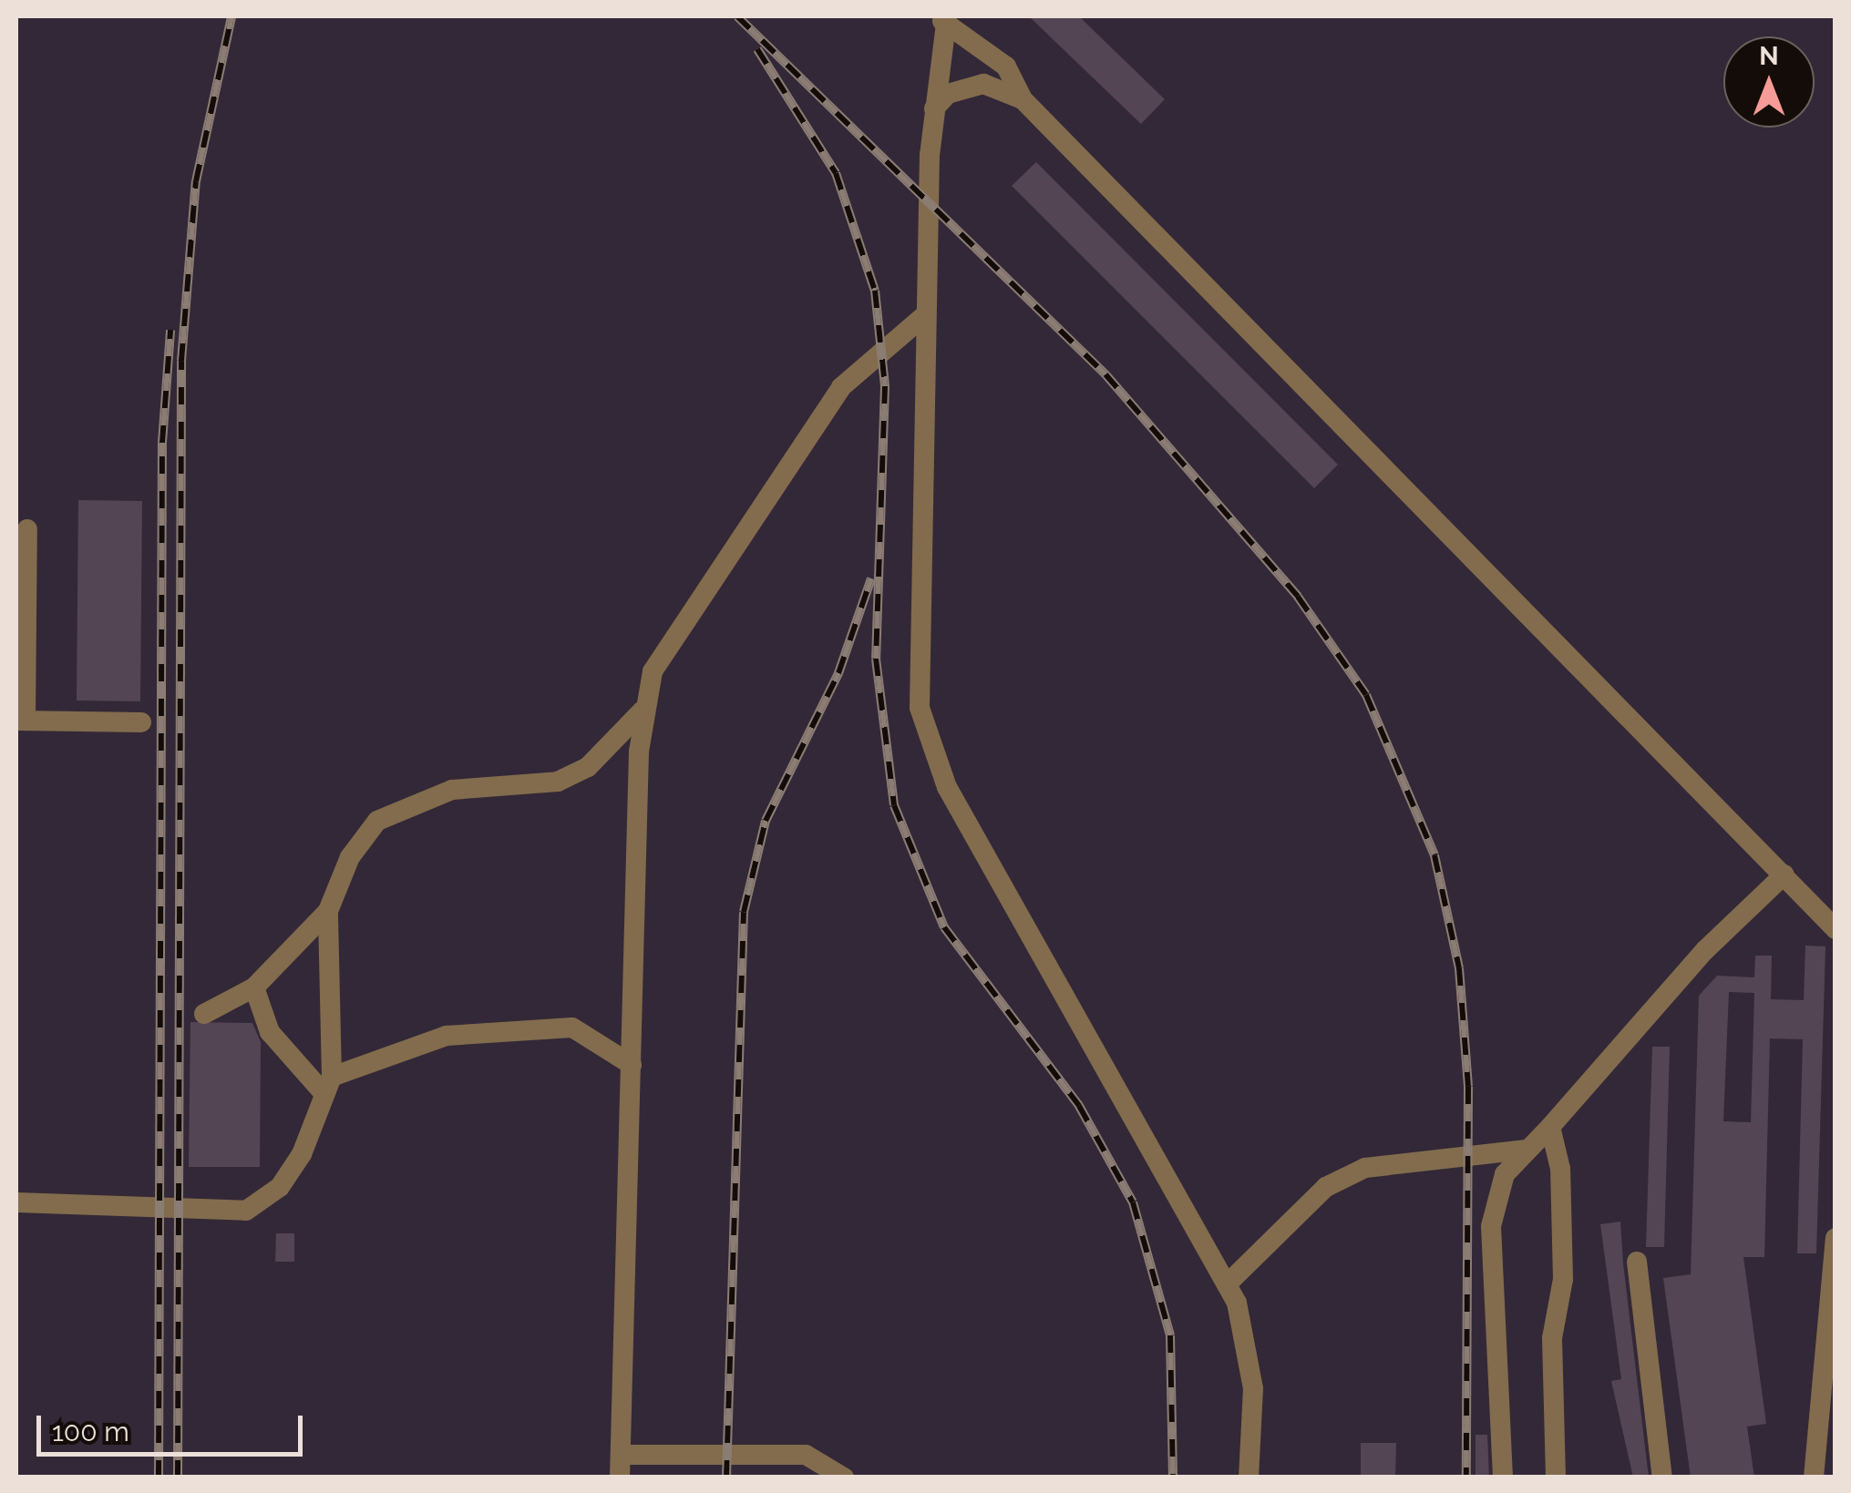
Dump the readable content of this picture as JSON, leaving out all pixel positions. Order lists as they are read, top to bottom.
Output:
{
  "scale_bar": "100 m",
  "north": "top"
}
